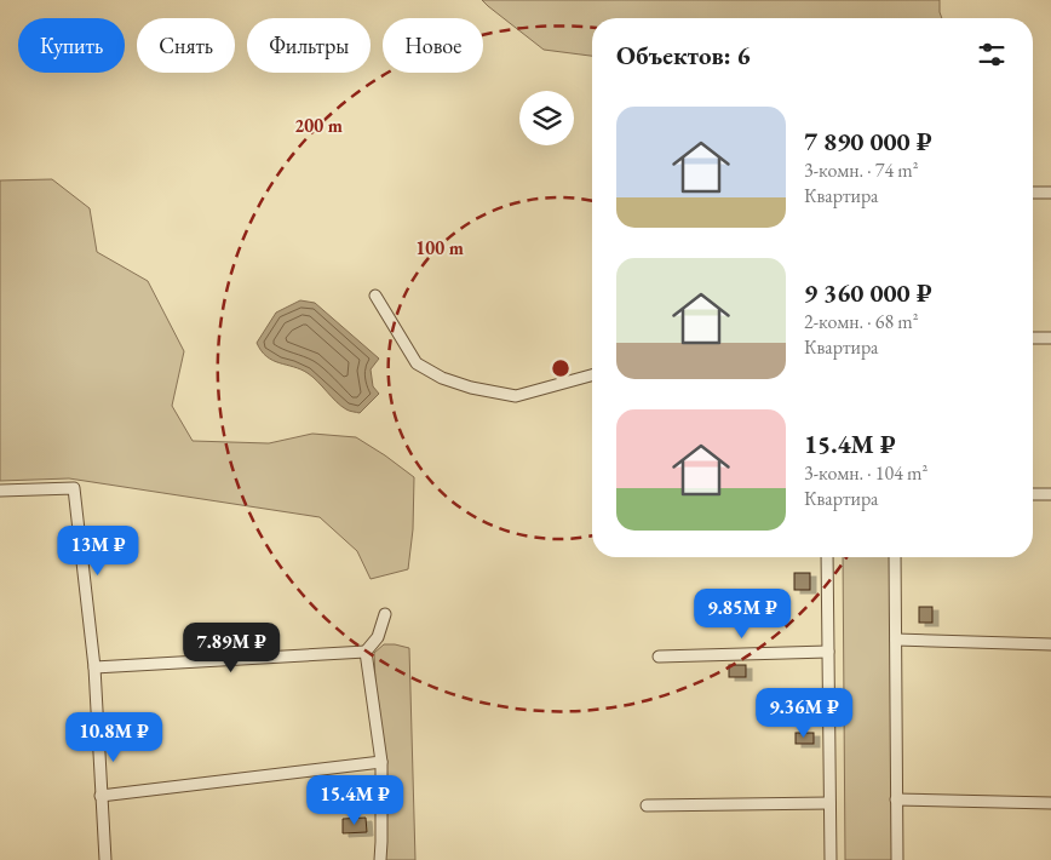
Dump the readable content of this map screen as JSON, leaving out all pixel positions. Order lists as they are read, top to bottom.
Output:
{
  "page": {
    "chip": [
      "Купить",
      "Снять",
      "Фильтры",
      "Новое"
    ],
    "heading": "Объектов: 6",
    "list": [
      {
        "name": "7 890 000 ₽",
        "note": "3-комн. · 74 m² · Квартира"
      },
      {
        "name": "9 360 000 ₽",
        "note": "2-комн. · 68 m² · Квартира"
      },
      {
        "name": "15.4M ₽",
        "note": "3-комн. · 104 m² · Квартира"
      }
    ],
    "price": [
      "13M ₽",
      "9.85M ₽",
      "7.89M ₽",
      "9.36M ₽",
      "10.8M ₽",
      "15.4M ₽"
    ]
  },
  "rings": ["200 m", "100 m"]
}
